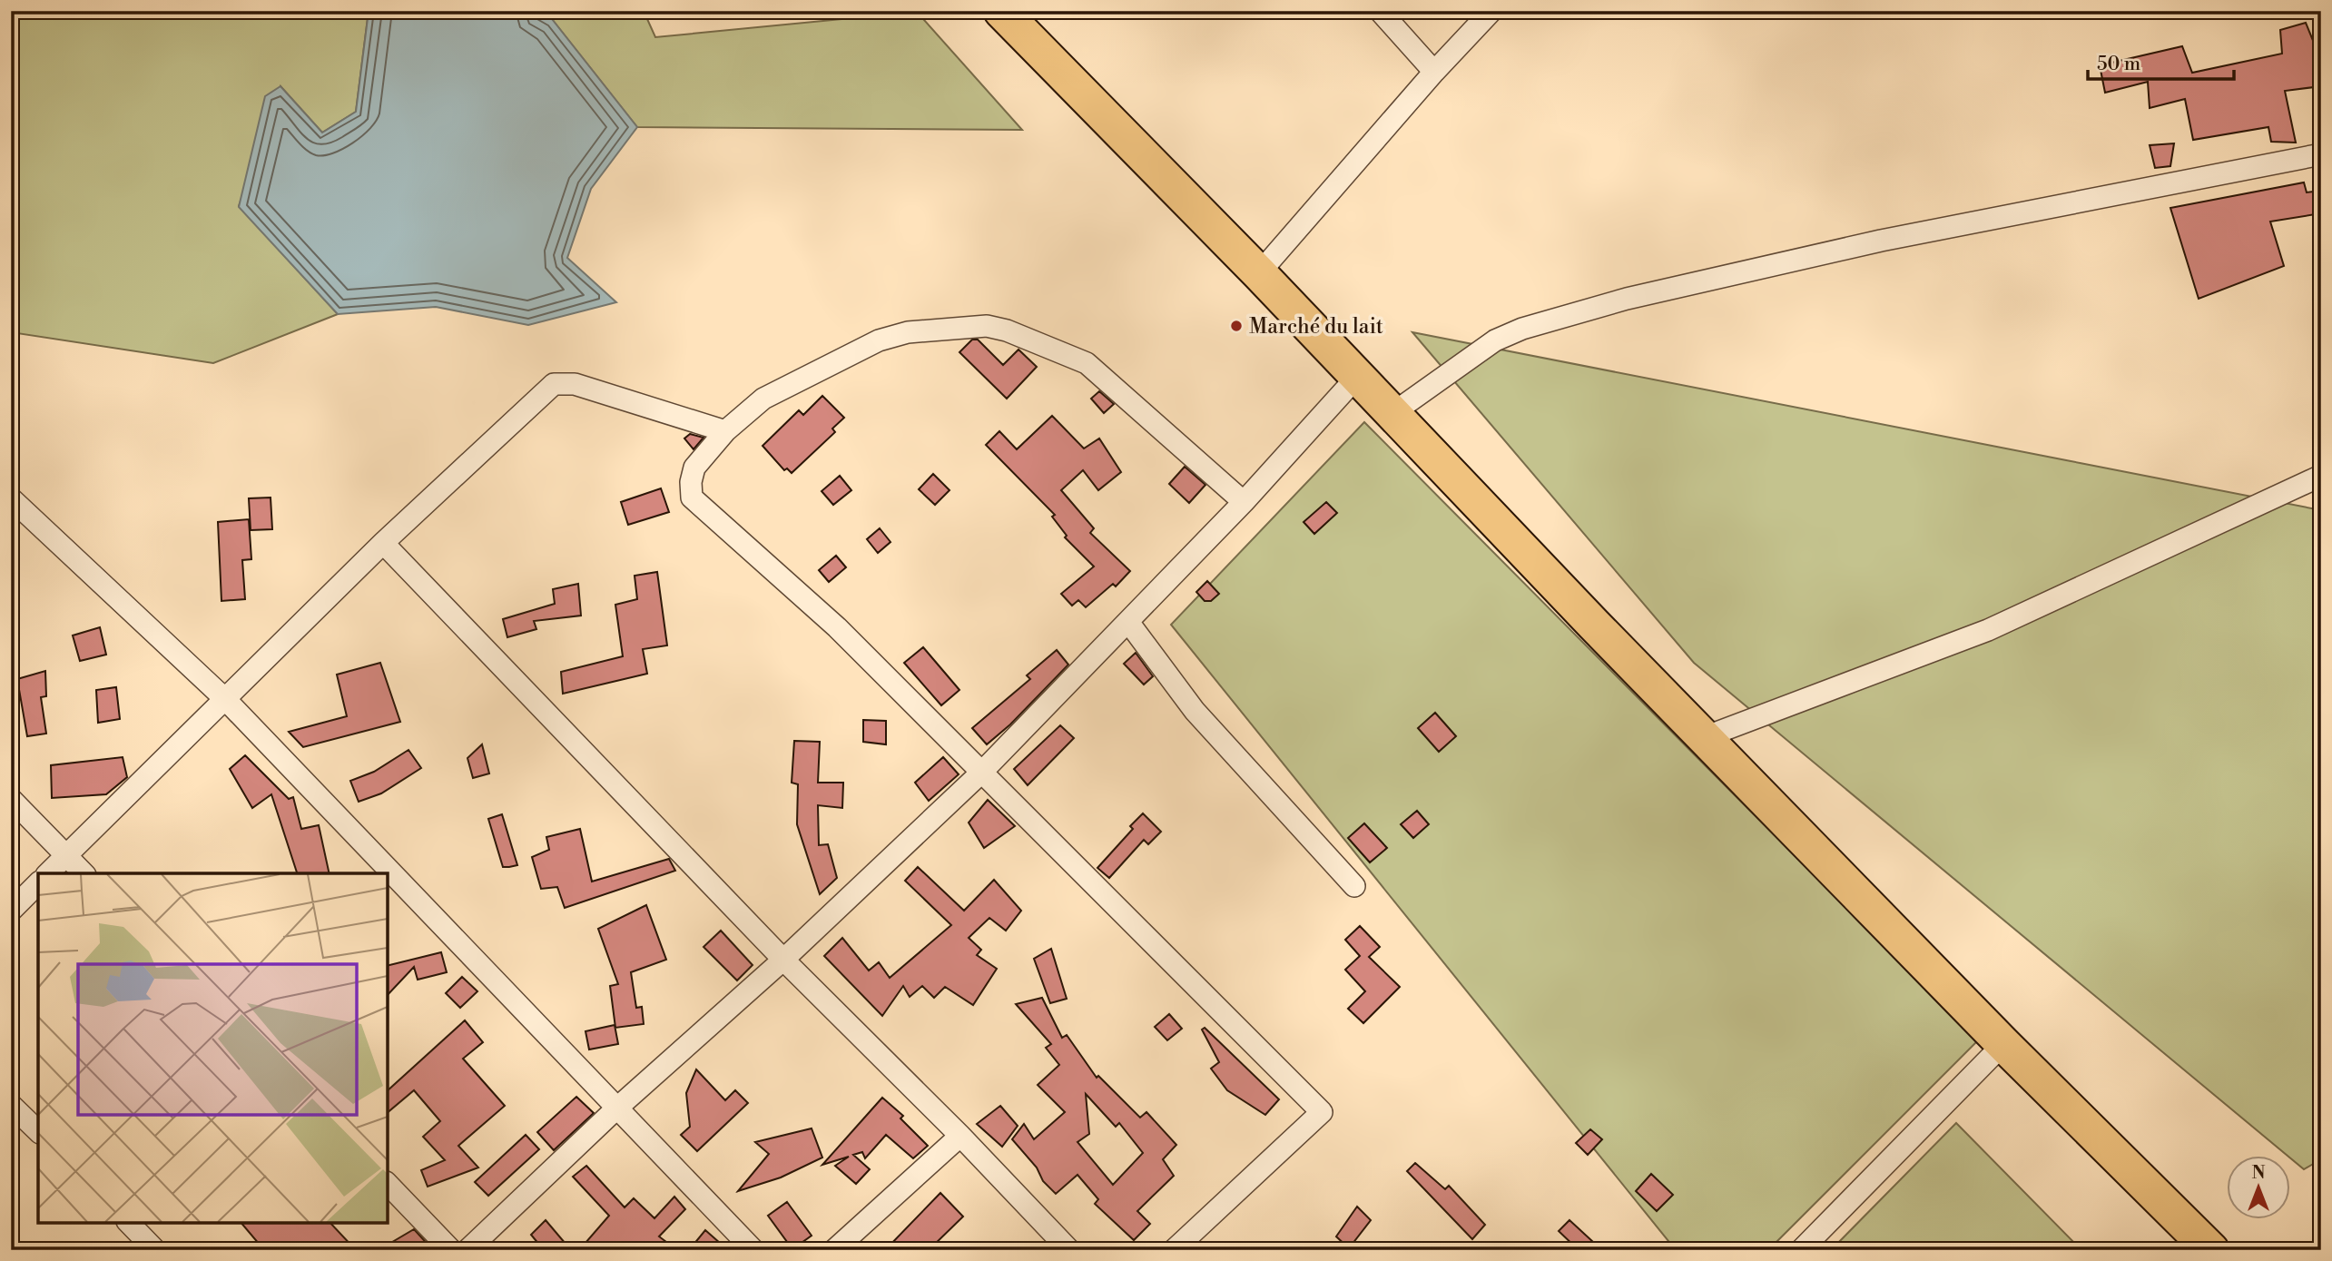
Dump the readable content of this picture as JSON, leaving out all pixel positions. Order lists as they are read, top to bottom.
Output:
{
  "places": ["Marché du lait"],
  "scale_bar": "50 m",
  "north": "top"
}
